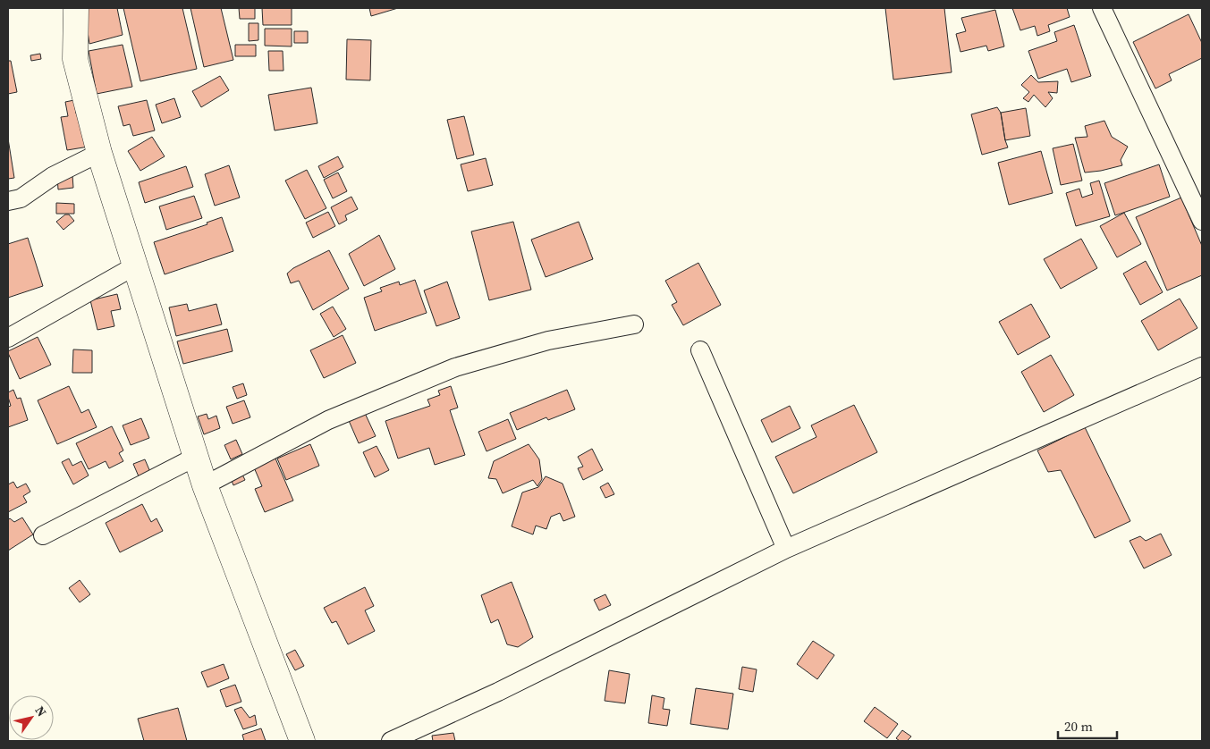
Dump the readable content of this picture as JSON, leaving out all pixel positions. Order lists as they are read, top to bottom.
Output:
{
  "scale_bar": "20 m",
  "north": "top right"
}
